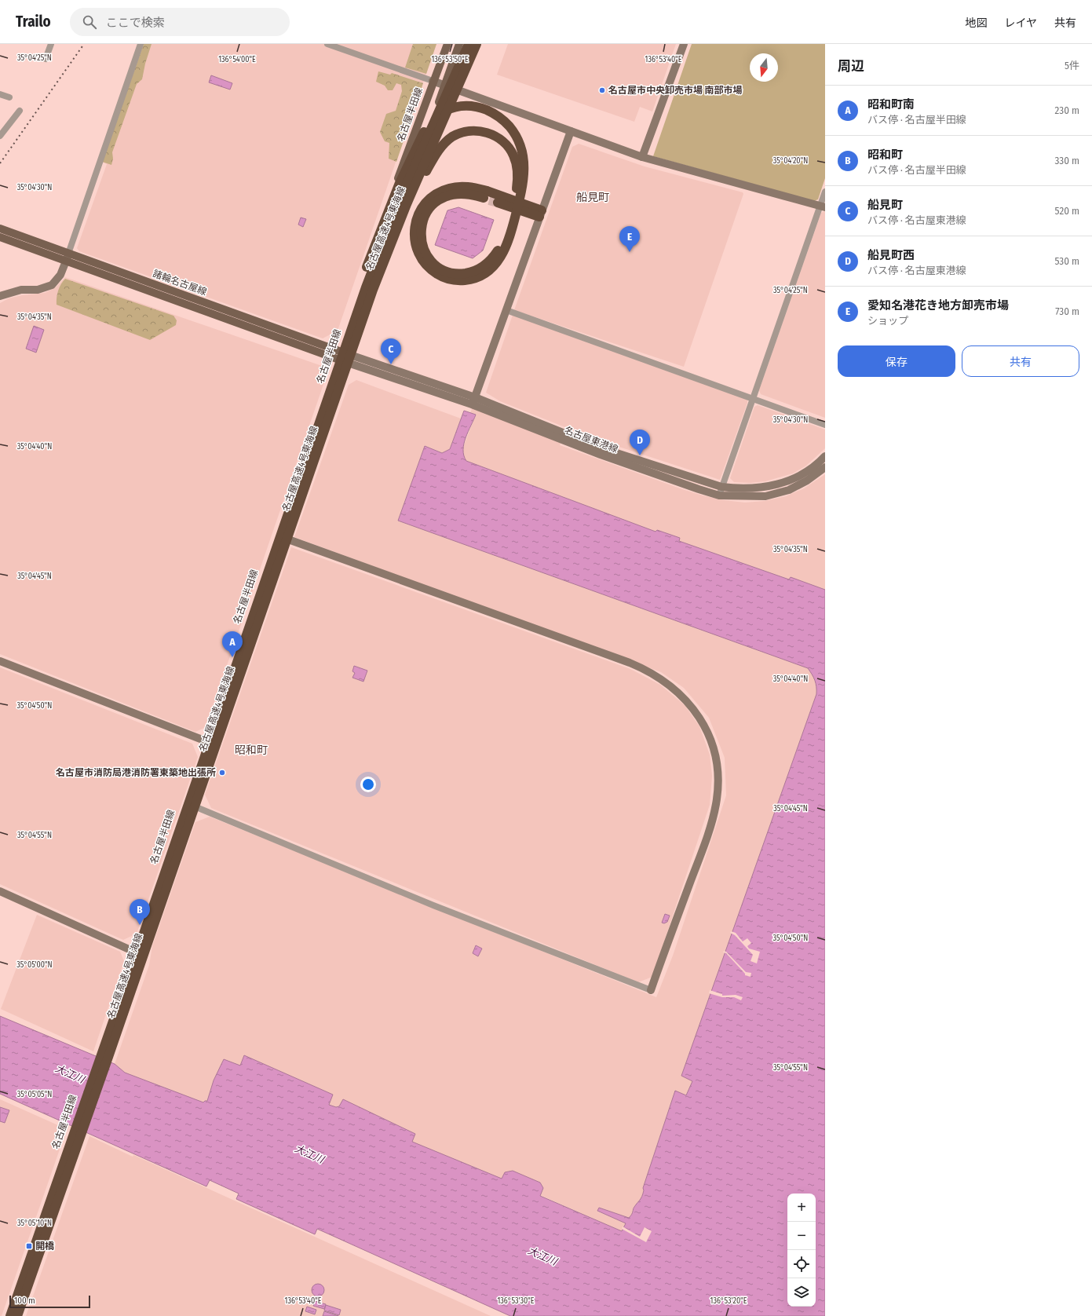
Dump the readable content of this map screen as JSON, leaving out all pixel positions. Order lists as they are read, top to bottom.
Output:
{
  "streets": {
    "highway": ["名古屋高速4号東海線"],
    "main road": ["名古屋半田線", "諸輪名古屋線"],
    "street": ["名古屋東港線"]
  },
  "crossings": [
    ["名古屋半田線", "名古屋高速4号東海線"],
    ["名古屋半田線", "諸輪名古屋線"],
    ["名古屋高速4号東海線", "諸輪名古屋線"],
    ["諸輪名古屋線", "名古屋東港線"]
  ],
  "districts": ["船見町", "昭和町"],
  "water": ["大江川"],
  "places": {
    "other": ["名古屋市中央卸売市場 南部市場", "名古屋市消防局港消防署東築地出張所"],
    "transit": ["開橋"]
  },
  "scale_bar": "100 m",
  "north": "bottom",
  "page": {
    "header": "Trailo",
    "search": "ここで検索",
    "nav": ["地図", "レイヤ", "共有"],
    "heading": ["周辺", "5件"],
    "list": [
      {
        "mark": "A",
        "name": "昭和町南",
        "note": "バス停 · 名古屋半田線",
        "value": "230 m"
      },
      {
        "mark": "B",
        "name": "昭和町",
        "note": "バス停 · 名古屋半田線",
        "value": "330 m"
      },
      {
        "mark": "C",
        "name": "船見町",
        "note": "バス停 · 名古屋東港線",
        "value": "520 m"
      },
      {
        "mark": "D",
        "name": "船見町西",
        "note": "バス停 · 名古屋東港線",
        "value": "530 m"
      },
      {
        "mark": "E",
        "name": "愛知名港花き地方卸売市場",
        "note": "ショップ",
        "value": "730 m"
      }
    ],
    "pins": [
      "E",
      "C",
      "D",
      "A",
      "B"
    ],
    "buttons": ["保存", "共有"],
    "map_buttons": ["+", "−"],
    "scale": "100 m"
  },
  "coordinates": [
    "35°04'25\"N",
    "136°54'00\"E",
    "136°53'50\"E",
    "136°53'40\"E",
    "35°04'20\"N",
    "35°04'30\"N",
    "35°04'35\"N",
    "35°04'40\"N",
    "35°04'45\"N",
    "35°04'50\"N",
    "35°04'55\"N",
    "35°05'00\"N",
    "35°05'05\"N",
    "35°05'10\"N",
    "136°53'30\"E",
    "136°53'20\"E"
  ]
}
